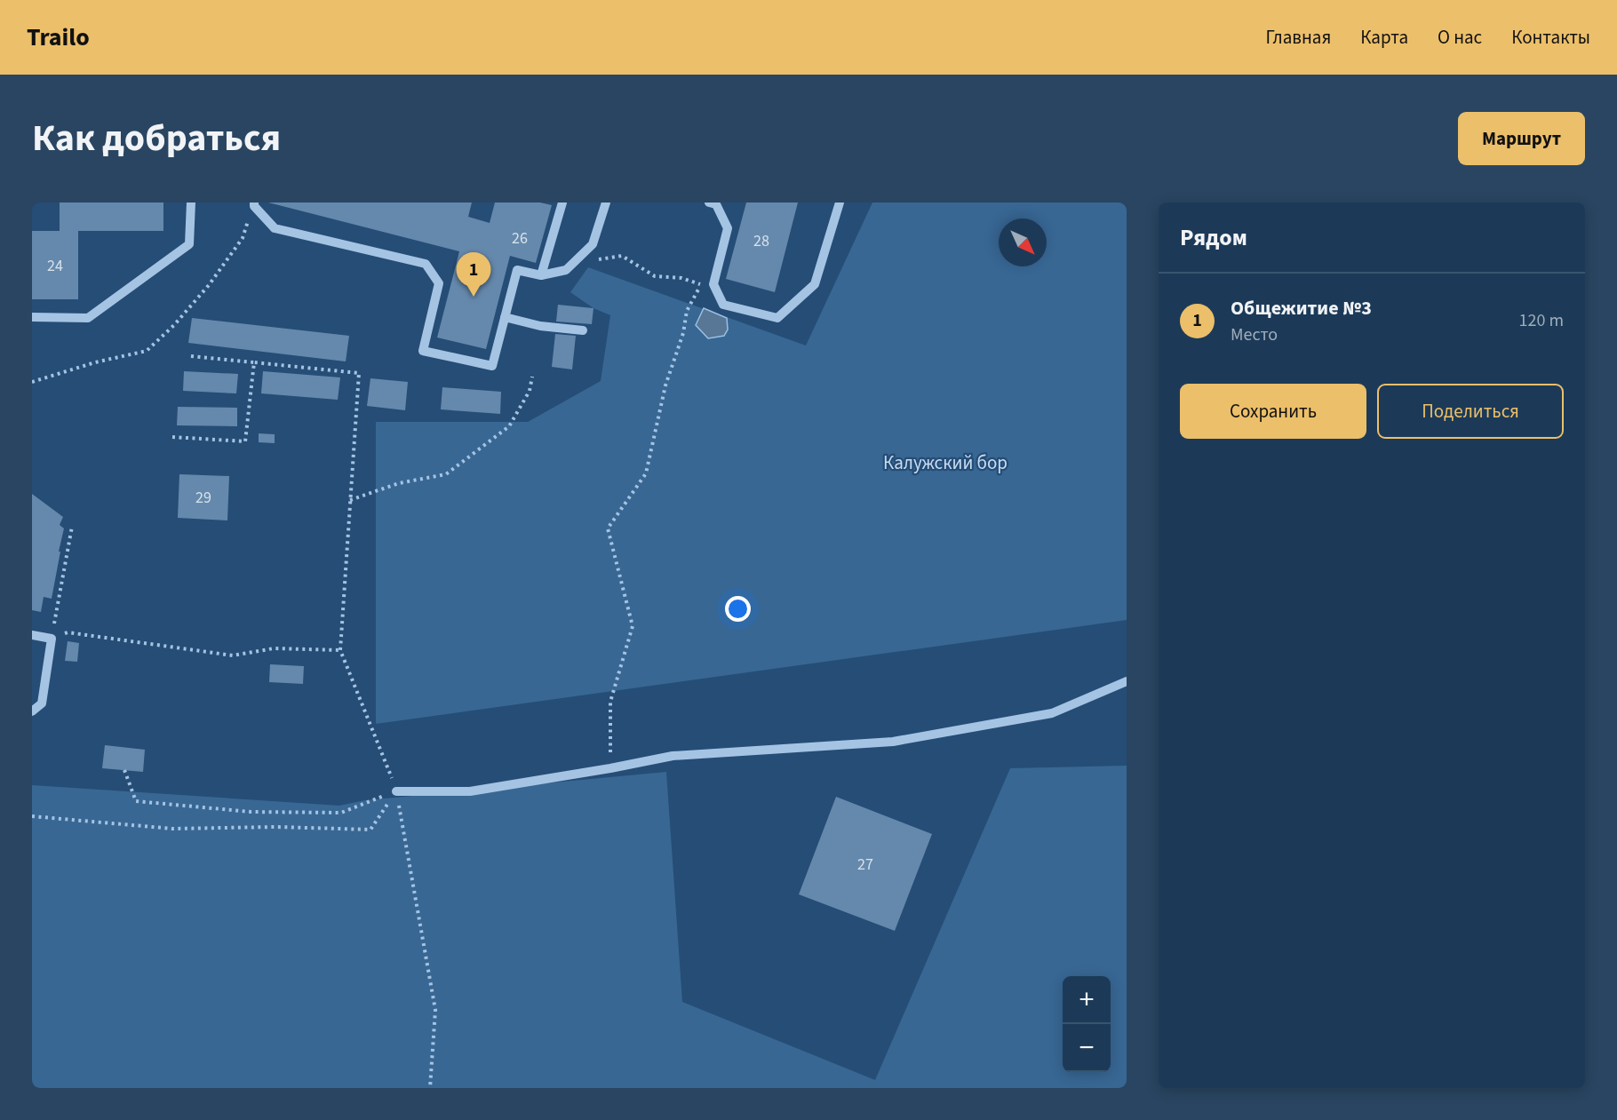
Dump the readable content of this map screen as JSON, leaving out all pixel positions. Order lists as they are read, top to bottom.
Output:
{
  "parks": ["Калужский бор"],
  "house_numbers": [
    "26",
    "28",
    "24",
    "29",
    "27"
  ],
  "north": "bottom right",
  "page": {
    "header": "Trailo",
    "nav": [
      "Главная",
      "Карта",
      "О нас",
      "Контакты"
    ],
    "title": "Как добраться",
    "buttons": [
      "Маршрут",
      ["Сохранить", "Поделиться"]
    ],
    "heading": "Рядом",
    "pins": "1",
    "list": [
      {
        "mark": "1",
        "name": "Общежитие №3",
        "note": "Место",
        "value": "120 m"
      }
    ],
    "map_buttons": ["+", "−"]
  }
}
